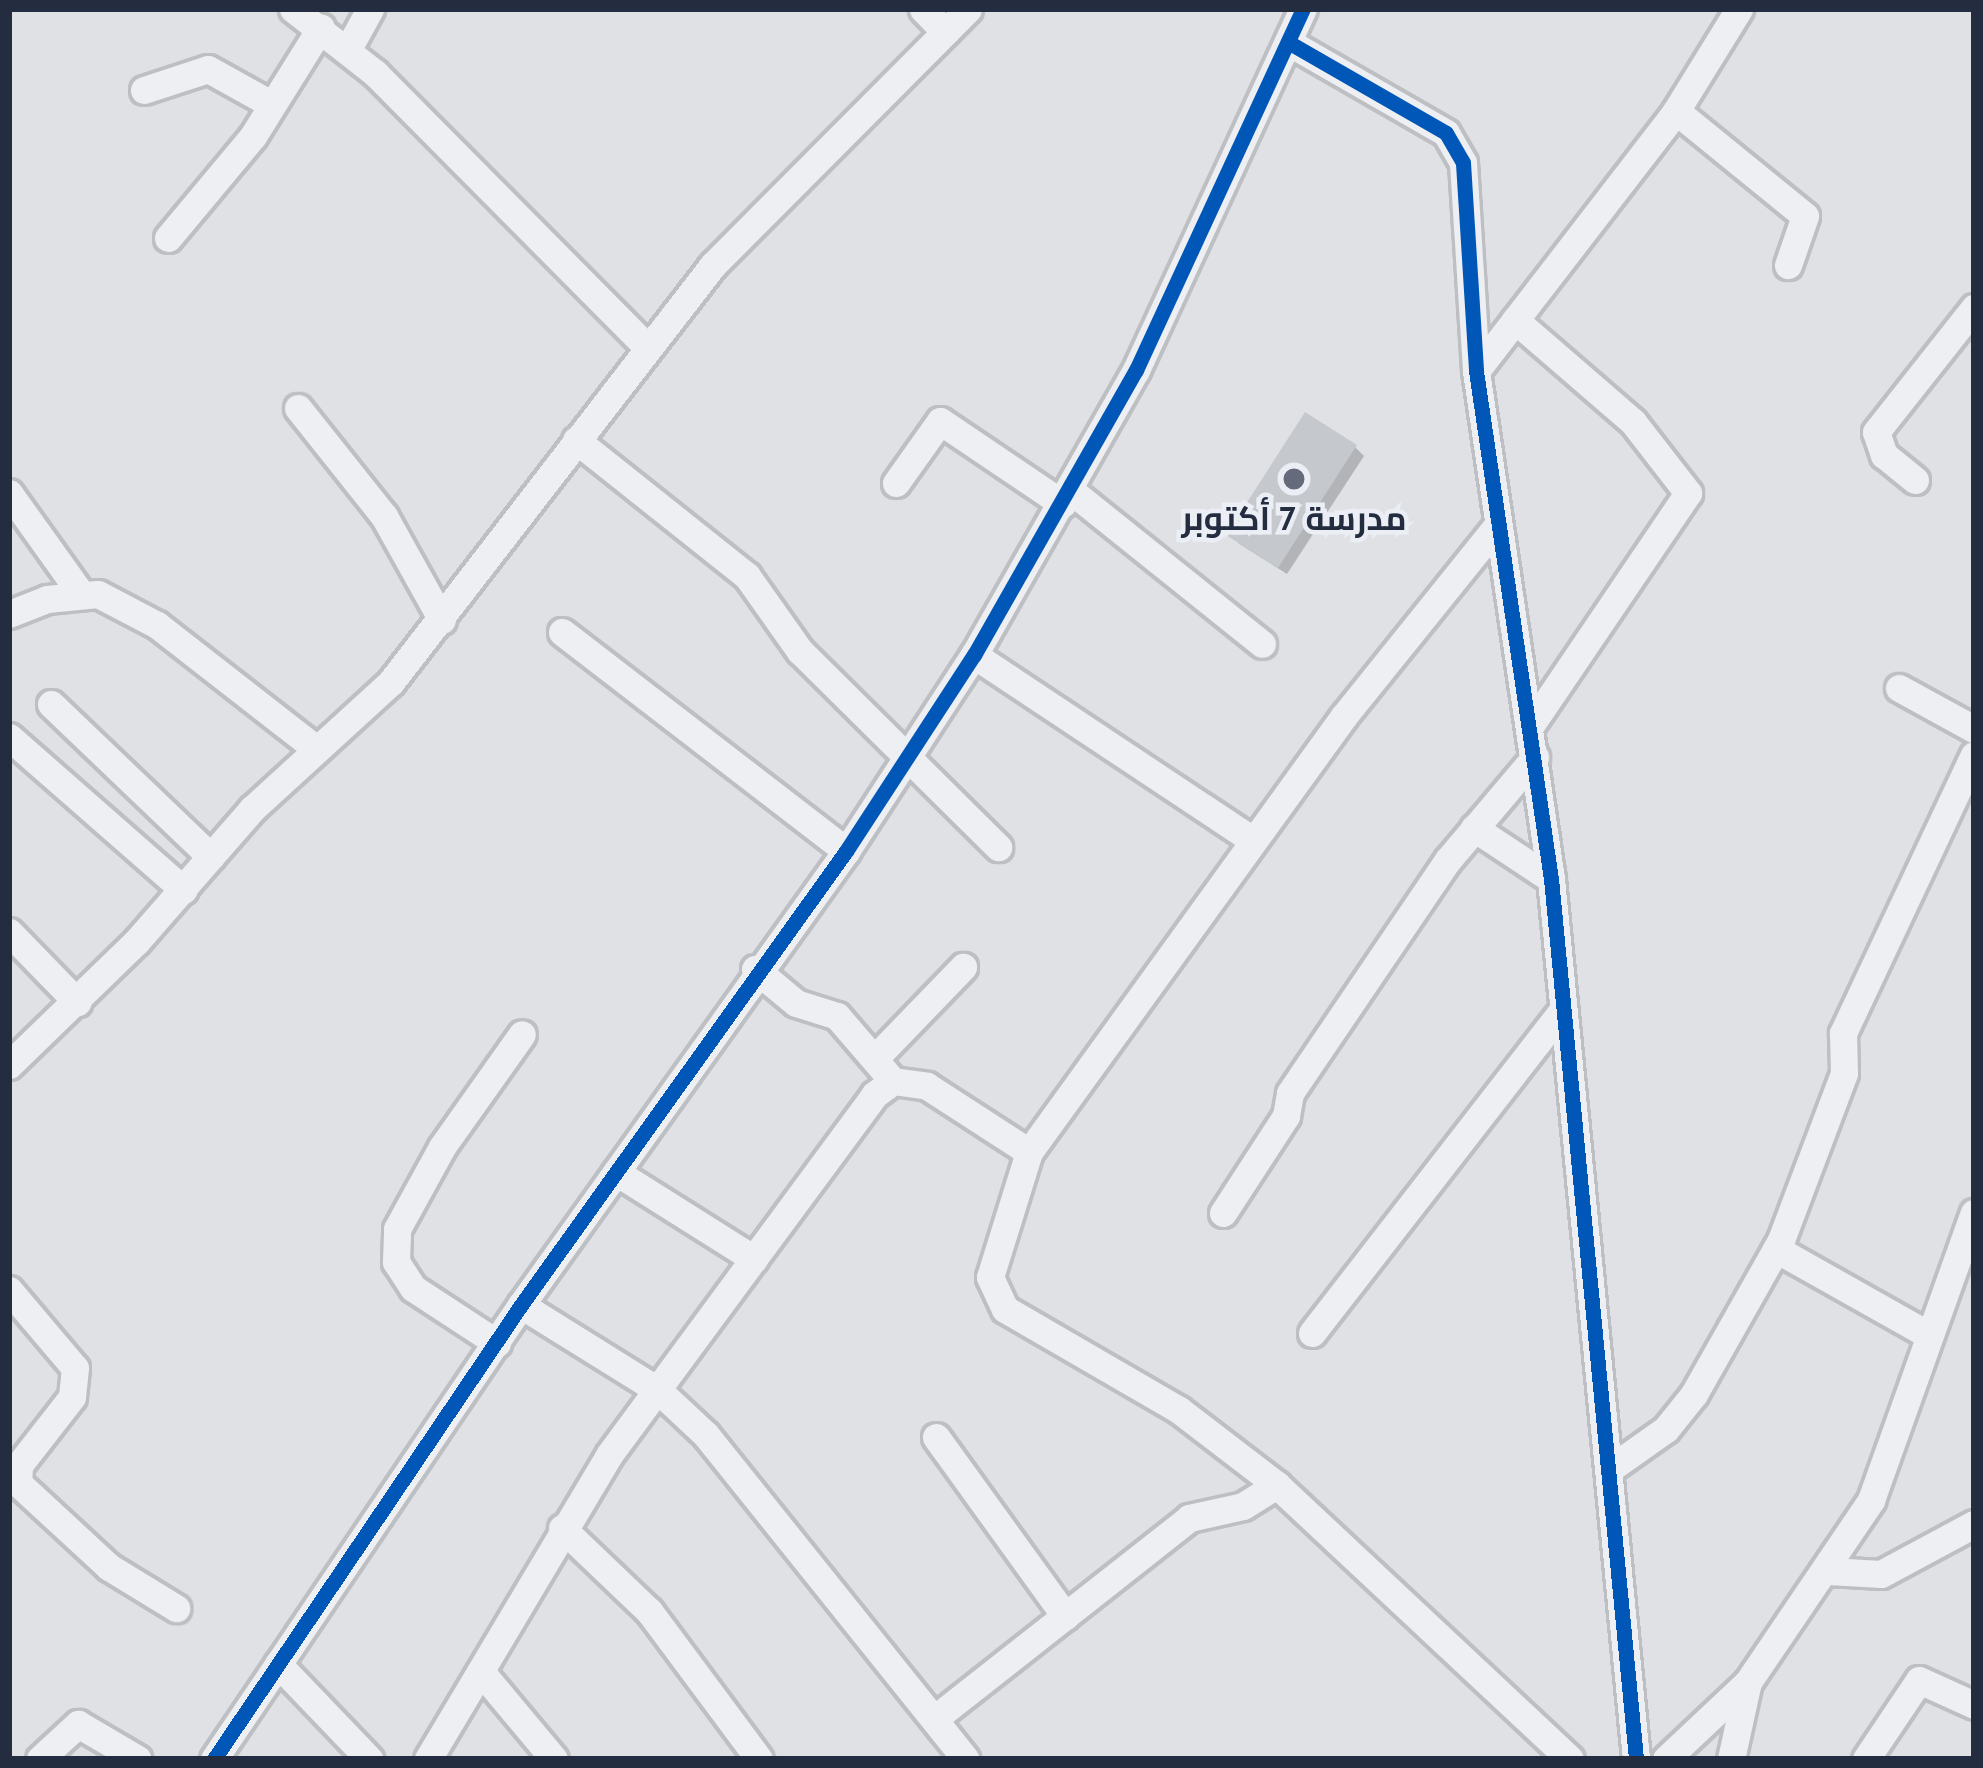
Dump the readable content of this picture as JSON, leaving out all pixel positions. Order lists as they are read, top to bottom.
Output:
{
  "places": ["مدرسة 7 أكتوبر"]
}
